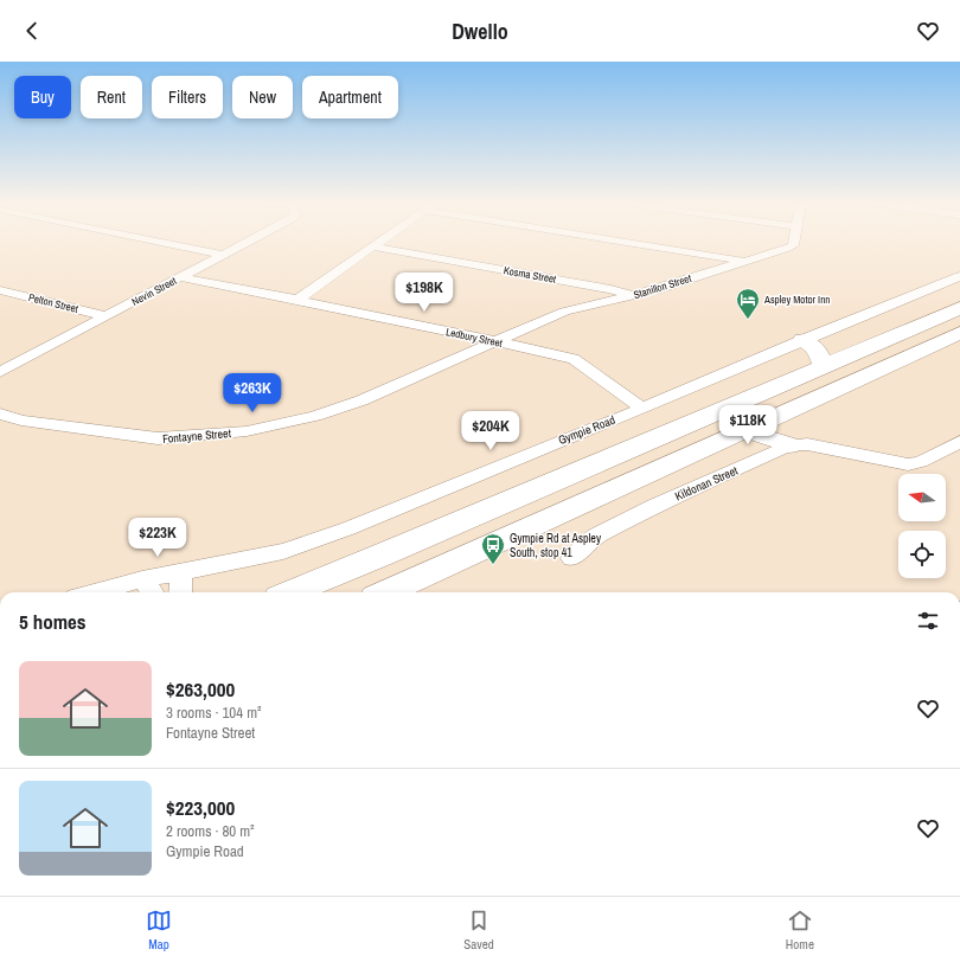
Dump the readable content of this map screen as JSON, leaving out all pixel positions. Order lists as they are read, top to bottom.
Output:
{
  "streets": {
    "street": [
      "Kosma Street",
      "Stanillon Street",
      "Nevin Street",
      "Pelton Street",
      "Ledbury Street",
      "Gympie Road",
      "Fontayne Street",
      "Kildonan Street"
    ]
  },
  "crossings": [
    ["Kosma Street", "Stanillon Street"],
    ["Stanillon Street", "Ledbury Street"],
    ["Stanillon Street", "Fontayne Street"],
    ["Nevin Street", "Pelton Street"],
    ["Nevin Street", "Ledbury Street"],
    ["Ledbury Street", "Gympie Road"],
    ["Ledbury Street", "Fontayne Street"]
  ],
  "places": {
    "hotel": ["Aspley Motor Inn"],
    "bus stop": ["Gympie Rd at Aspley South, stop 41"]
  },
  "north": "left",
  "page": {
    "header": "Dwello",
    "chip": [
      "Buy",
      "Rent",
      "Filters",
      "New",
      "Apartment"
    ],
    "price": [
      "$198K",
      "$263K",
      "$118K",
      "$204K",
      "$223K"
    ],
    "heading": "5 homes",
    "list": [
      {
        "name": "$263,000",
        "note": "3 rooms · 104 m² · Fontayne Street"
      },
      {
        "name": "$223,000",
        "note": "2 rooms · 80 m² · Gympie Road"
      }
    ],
    "tabs": ["Map", "Saved", "Home"]
  }
}
